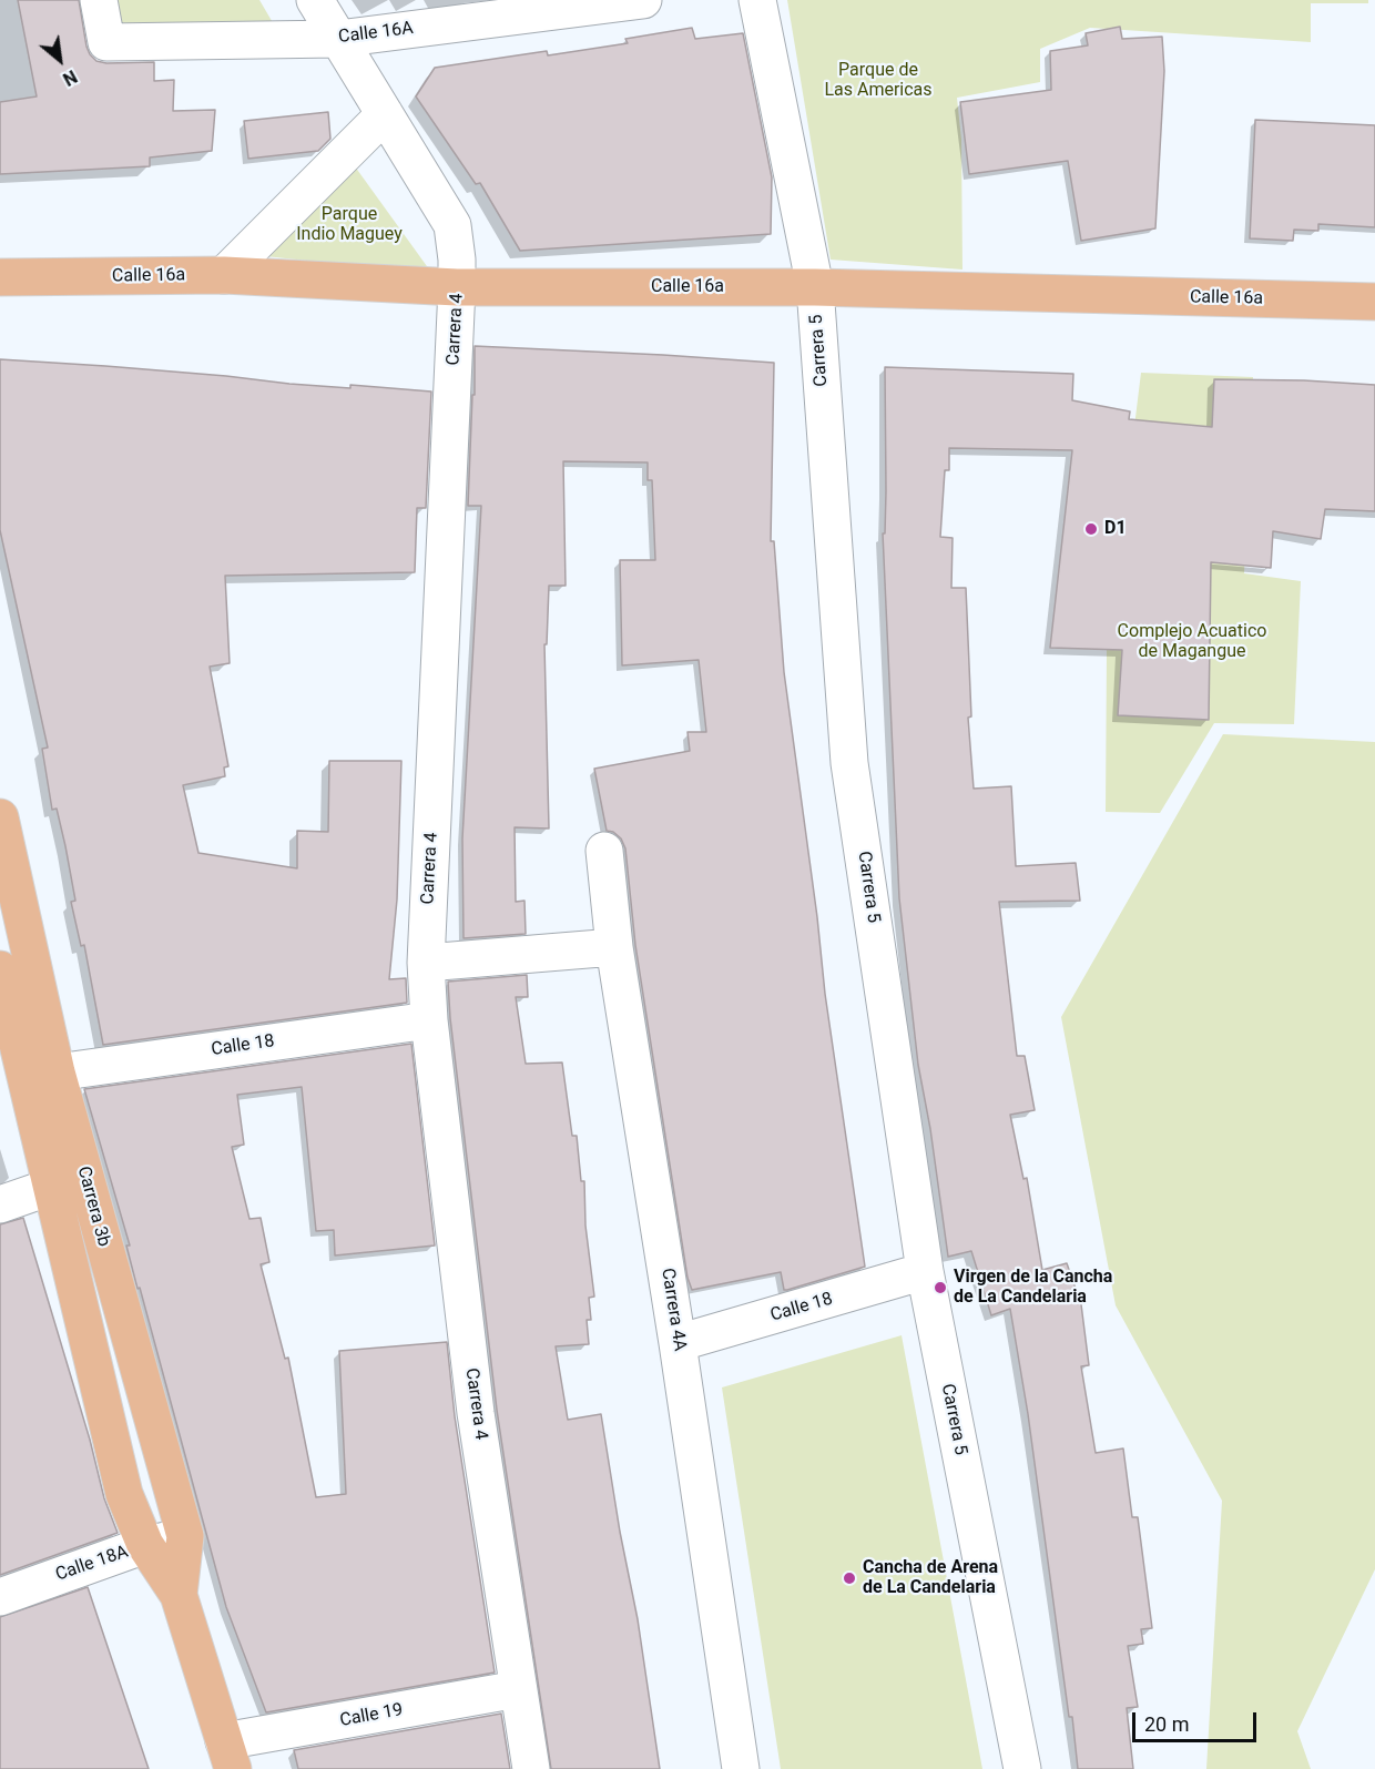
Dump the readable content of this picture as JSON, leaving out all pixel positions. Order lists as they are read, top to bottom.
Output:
{
  "streets": {
    "main road": ["Calle 16a", "Carrera 3b"],
    "street": [
      "Calle 16A",
      "Carrera 4",
      "Carrera 5",
      "Calle 18",
      "Carrera 4A",
      "Calle 18A",
      "Calle 19"
    ]
  },
  "crossings": [
    ["Calle 16A", "Carrera 4"],
    ["Calle 16a", "Carrera 4"],
    ["Calle 16a", "Carrera 5"],
    ["Carrera 4", "Calle 18"],
    ["Carrera 4", "Calle 19"],
    ["Carrera 5", "Calle 18"],
    ["Calle 18", "Carrera 3b"],
    ["Calle 18", "Carrera 4A"],
    ["Carrera 3b", "Calle 18A"],
    ["Carrera 3b", "Calle 19"]
  ],
  "parks": ["Parque de Las Americas", "Parque Indio Maguey", "Complejo Acuatico de Magangue"],
  "places": ["D1", "Virgen de la Cancha de La Candelaria", "Cancha de Arena de La Candelaria"],
  "scale_bar": "20 m",
  "north": "bottom right"
}
